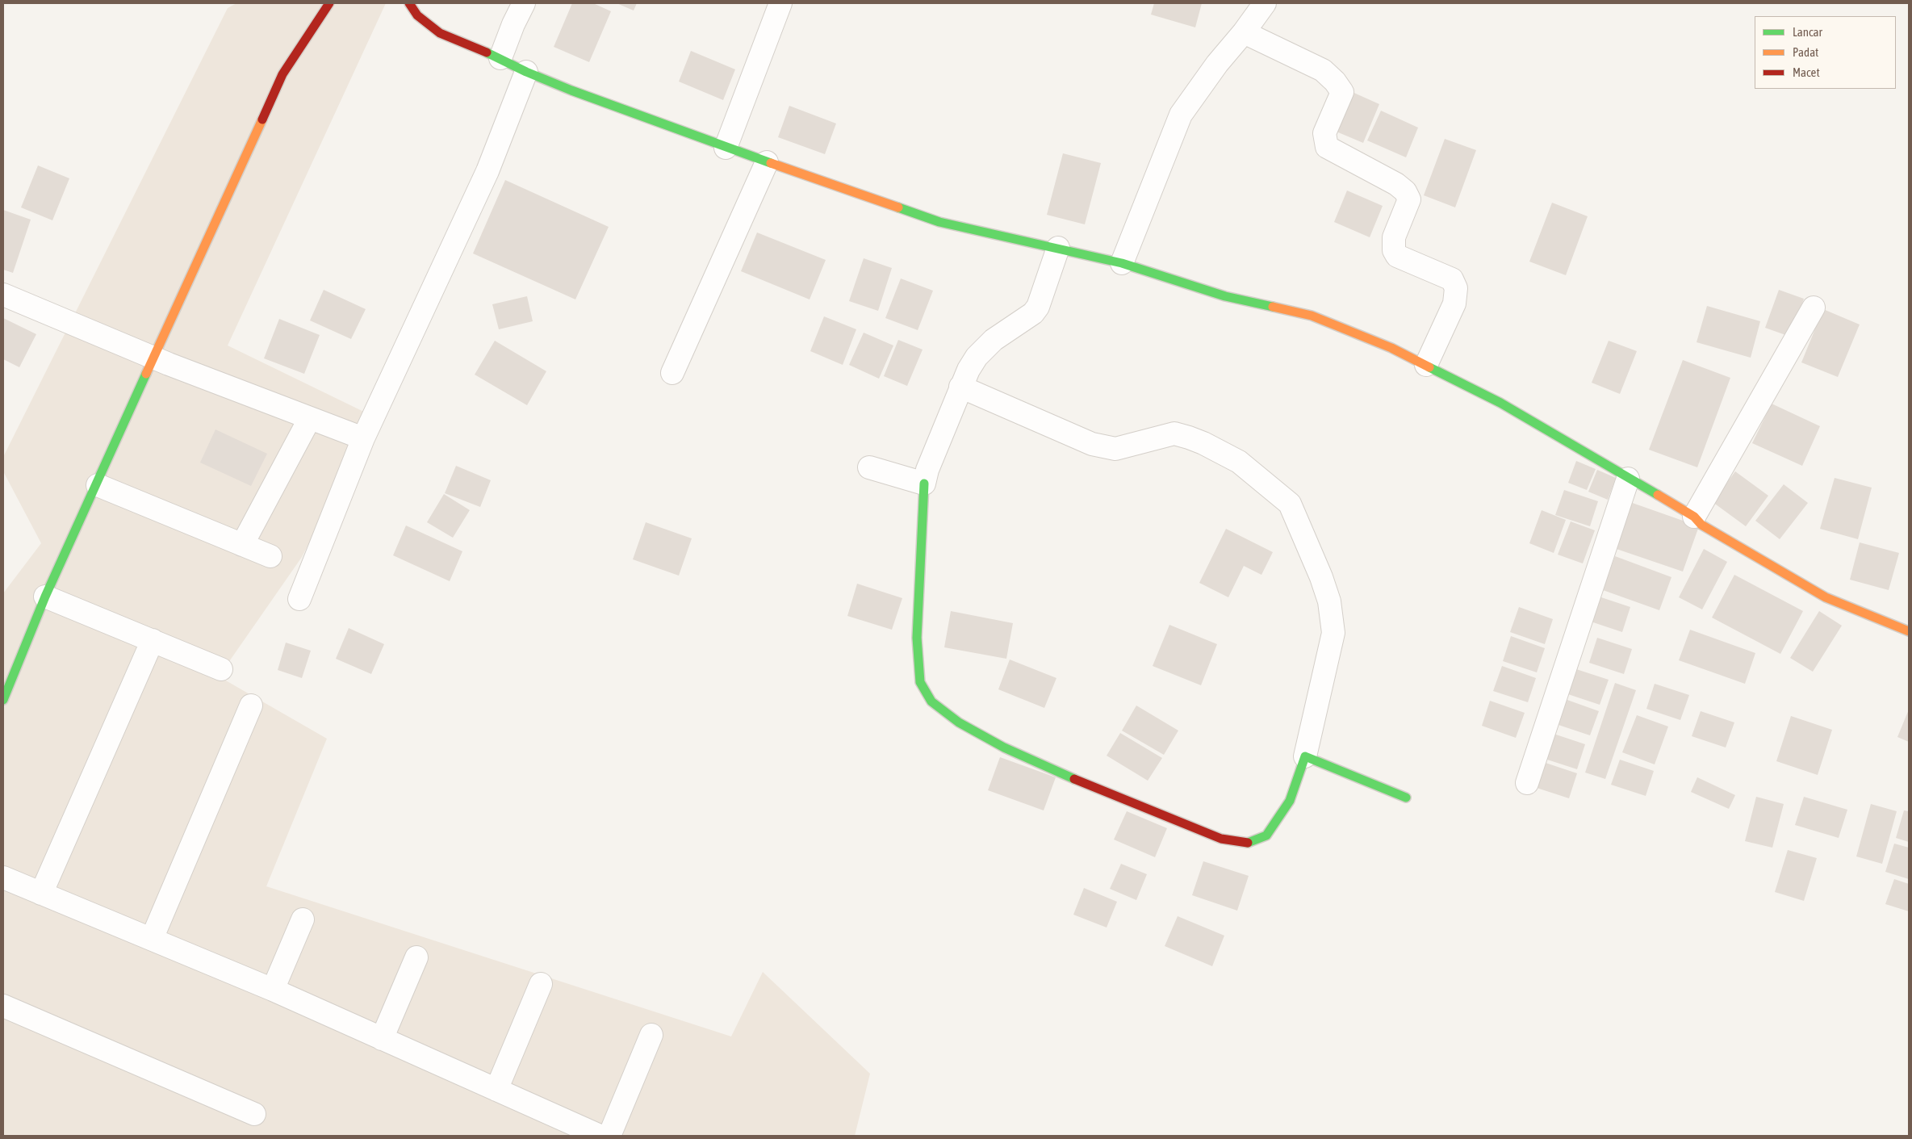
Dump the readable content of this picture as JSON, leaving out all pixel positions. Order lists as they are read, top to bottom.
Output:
{
  "legend": ["Lancar", "Padat", "Macet"]
}
